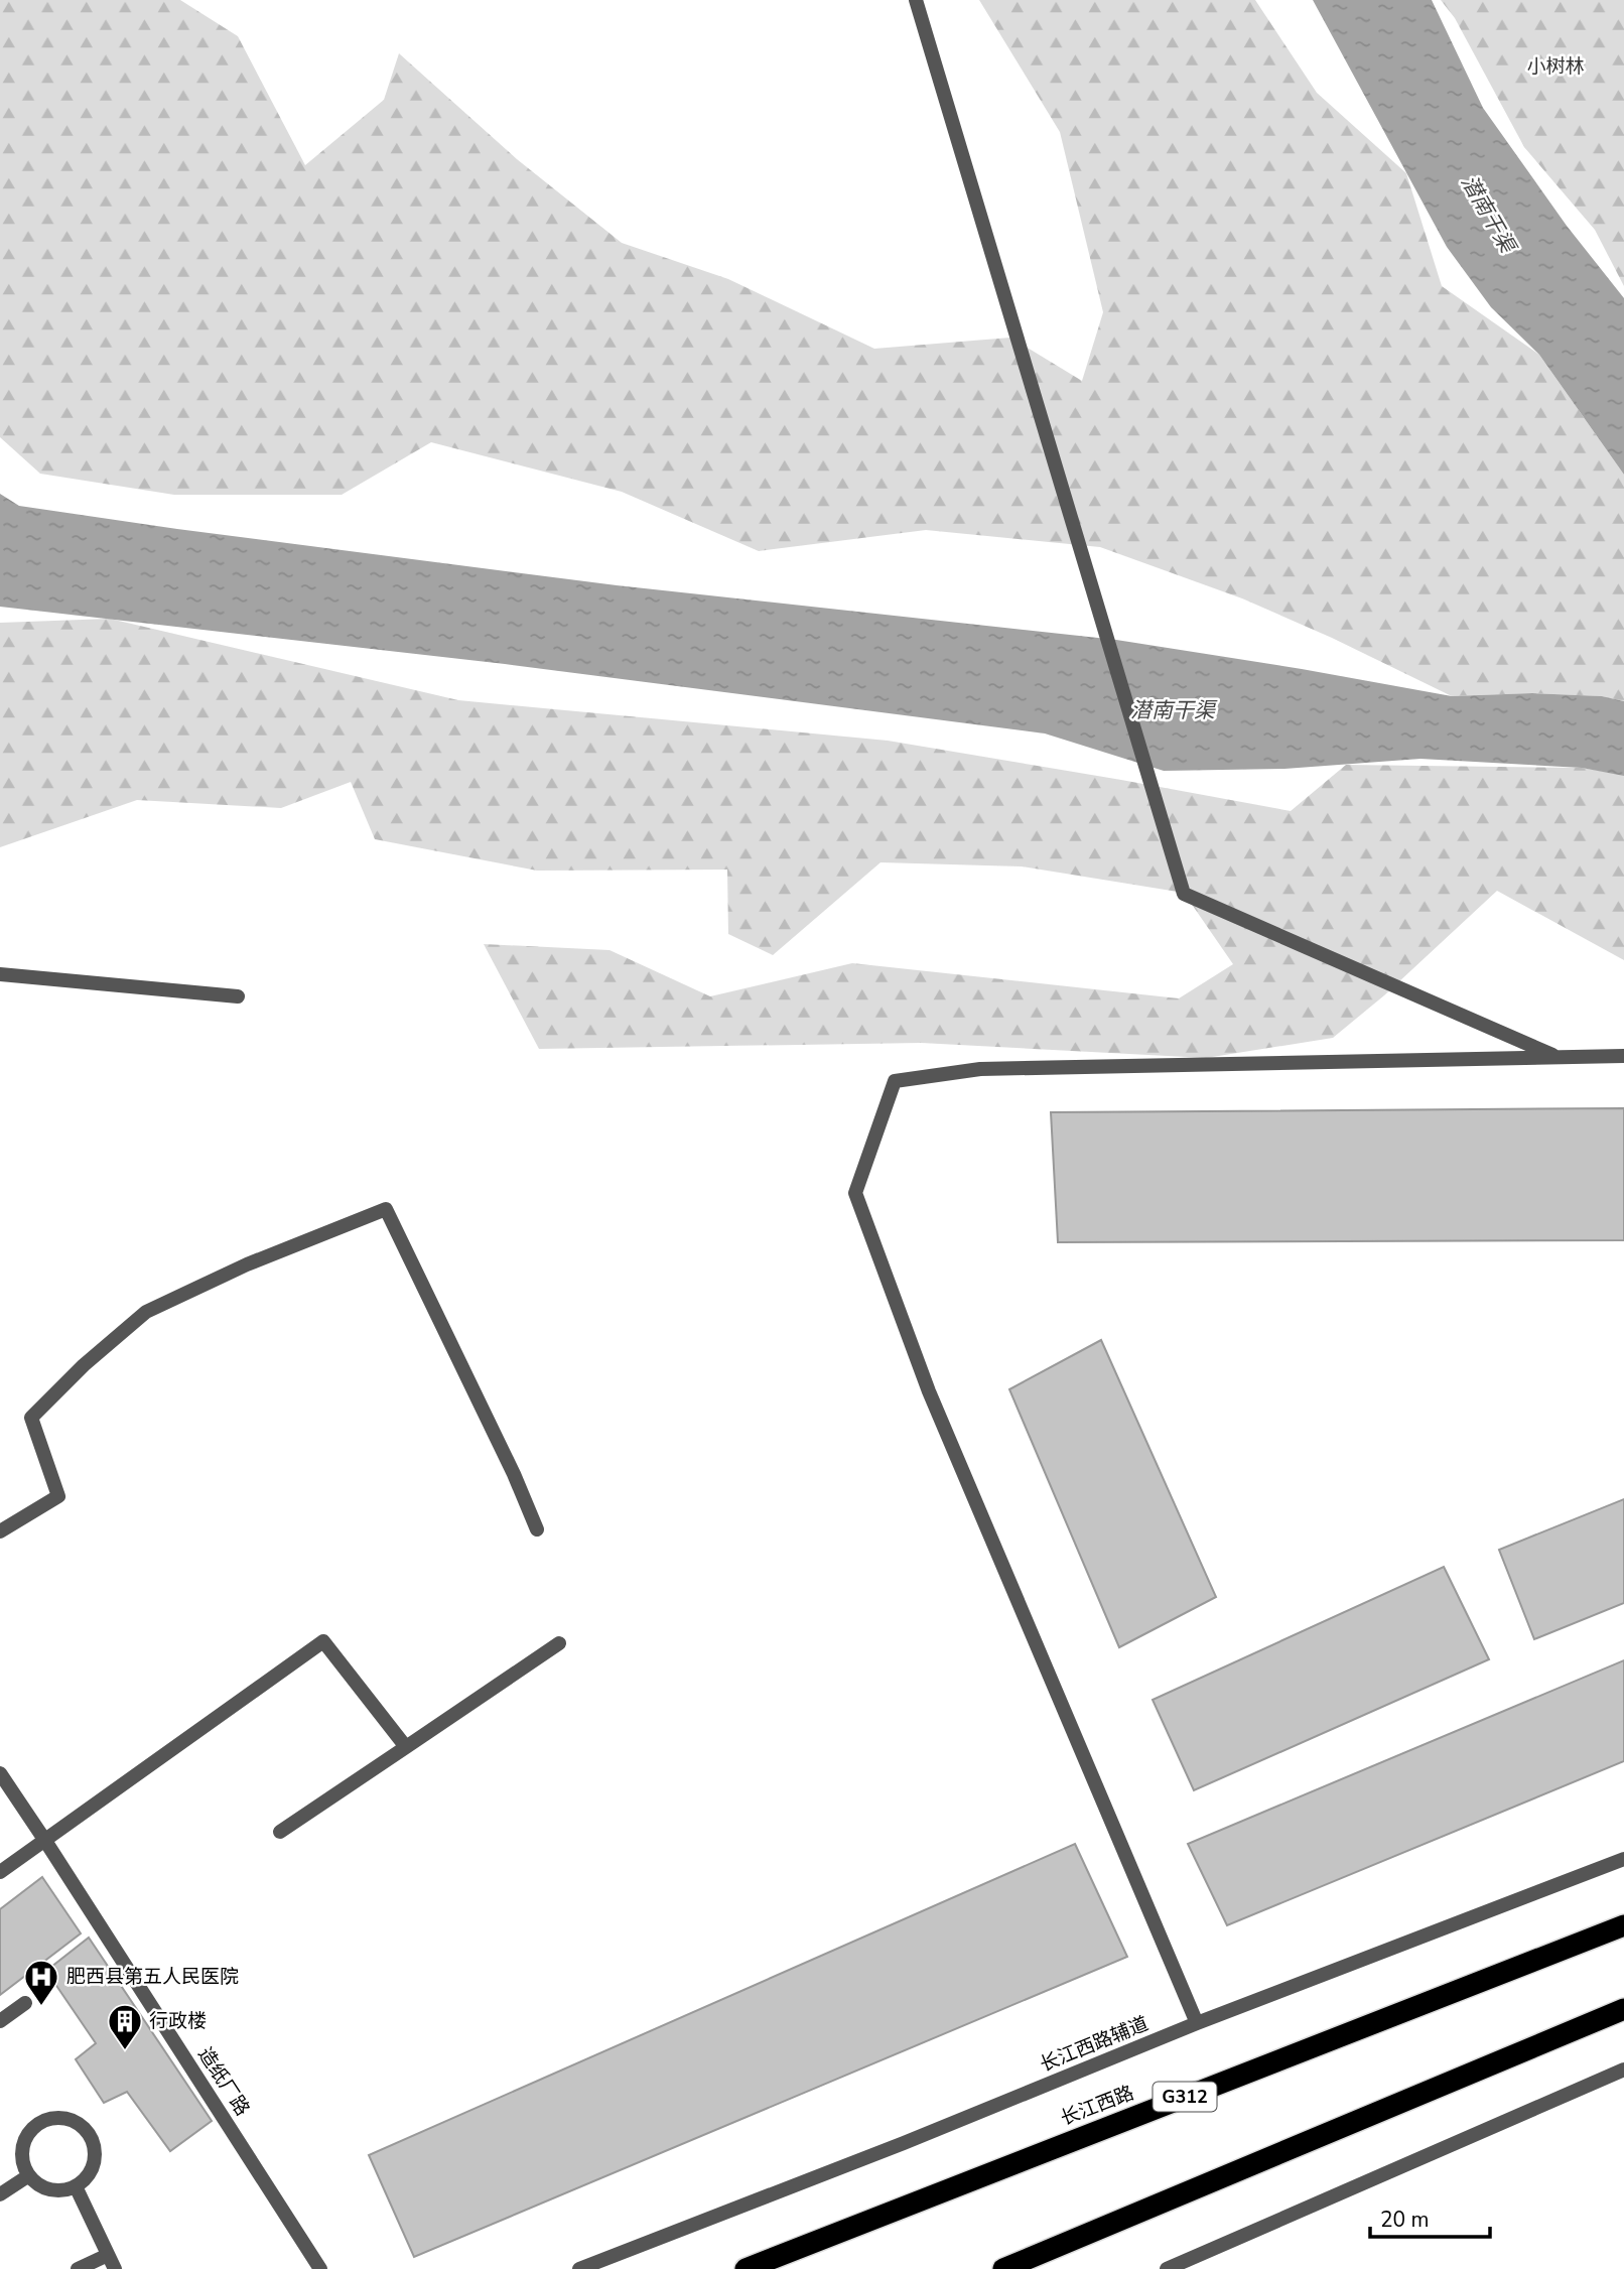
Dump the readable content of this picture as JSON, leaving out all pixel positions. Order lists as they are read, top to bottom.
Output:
{
  "streets": {
    "highway": ["G312", "长江西路"],
    "street": ["长江西路辅道", "造纸厂路"]
  },
  "water": ["潜南干渠"],
  "parks": ["小树林"],
  "places": {
    "hospital": ["肥西县第五人民医院"],
    "building": ["行政楼"]
  },
  "scale_bar": "20 m"
}
